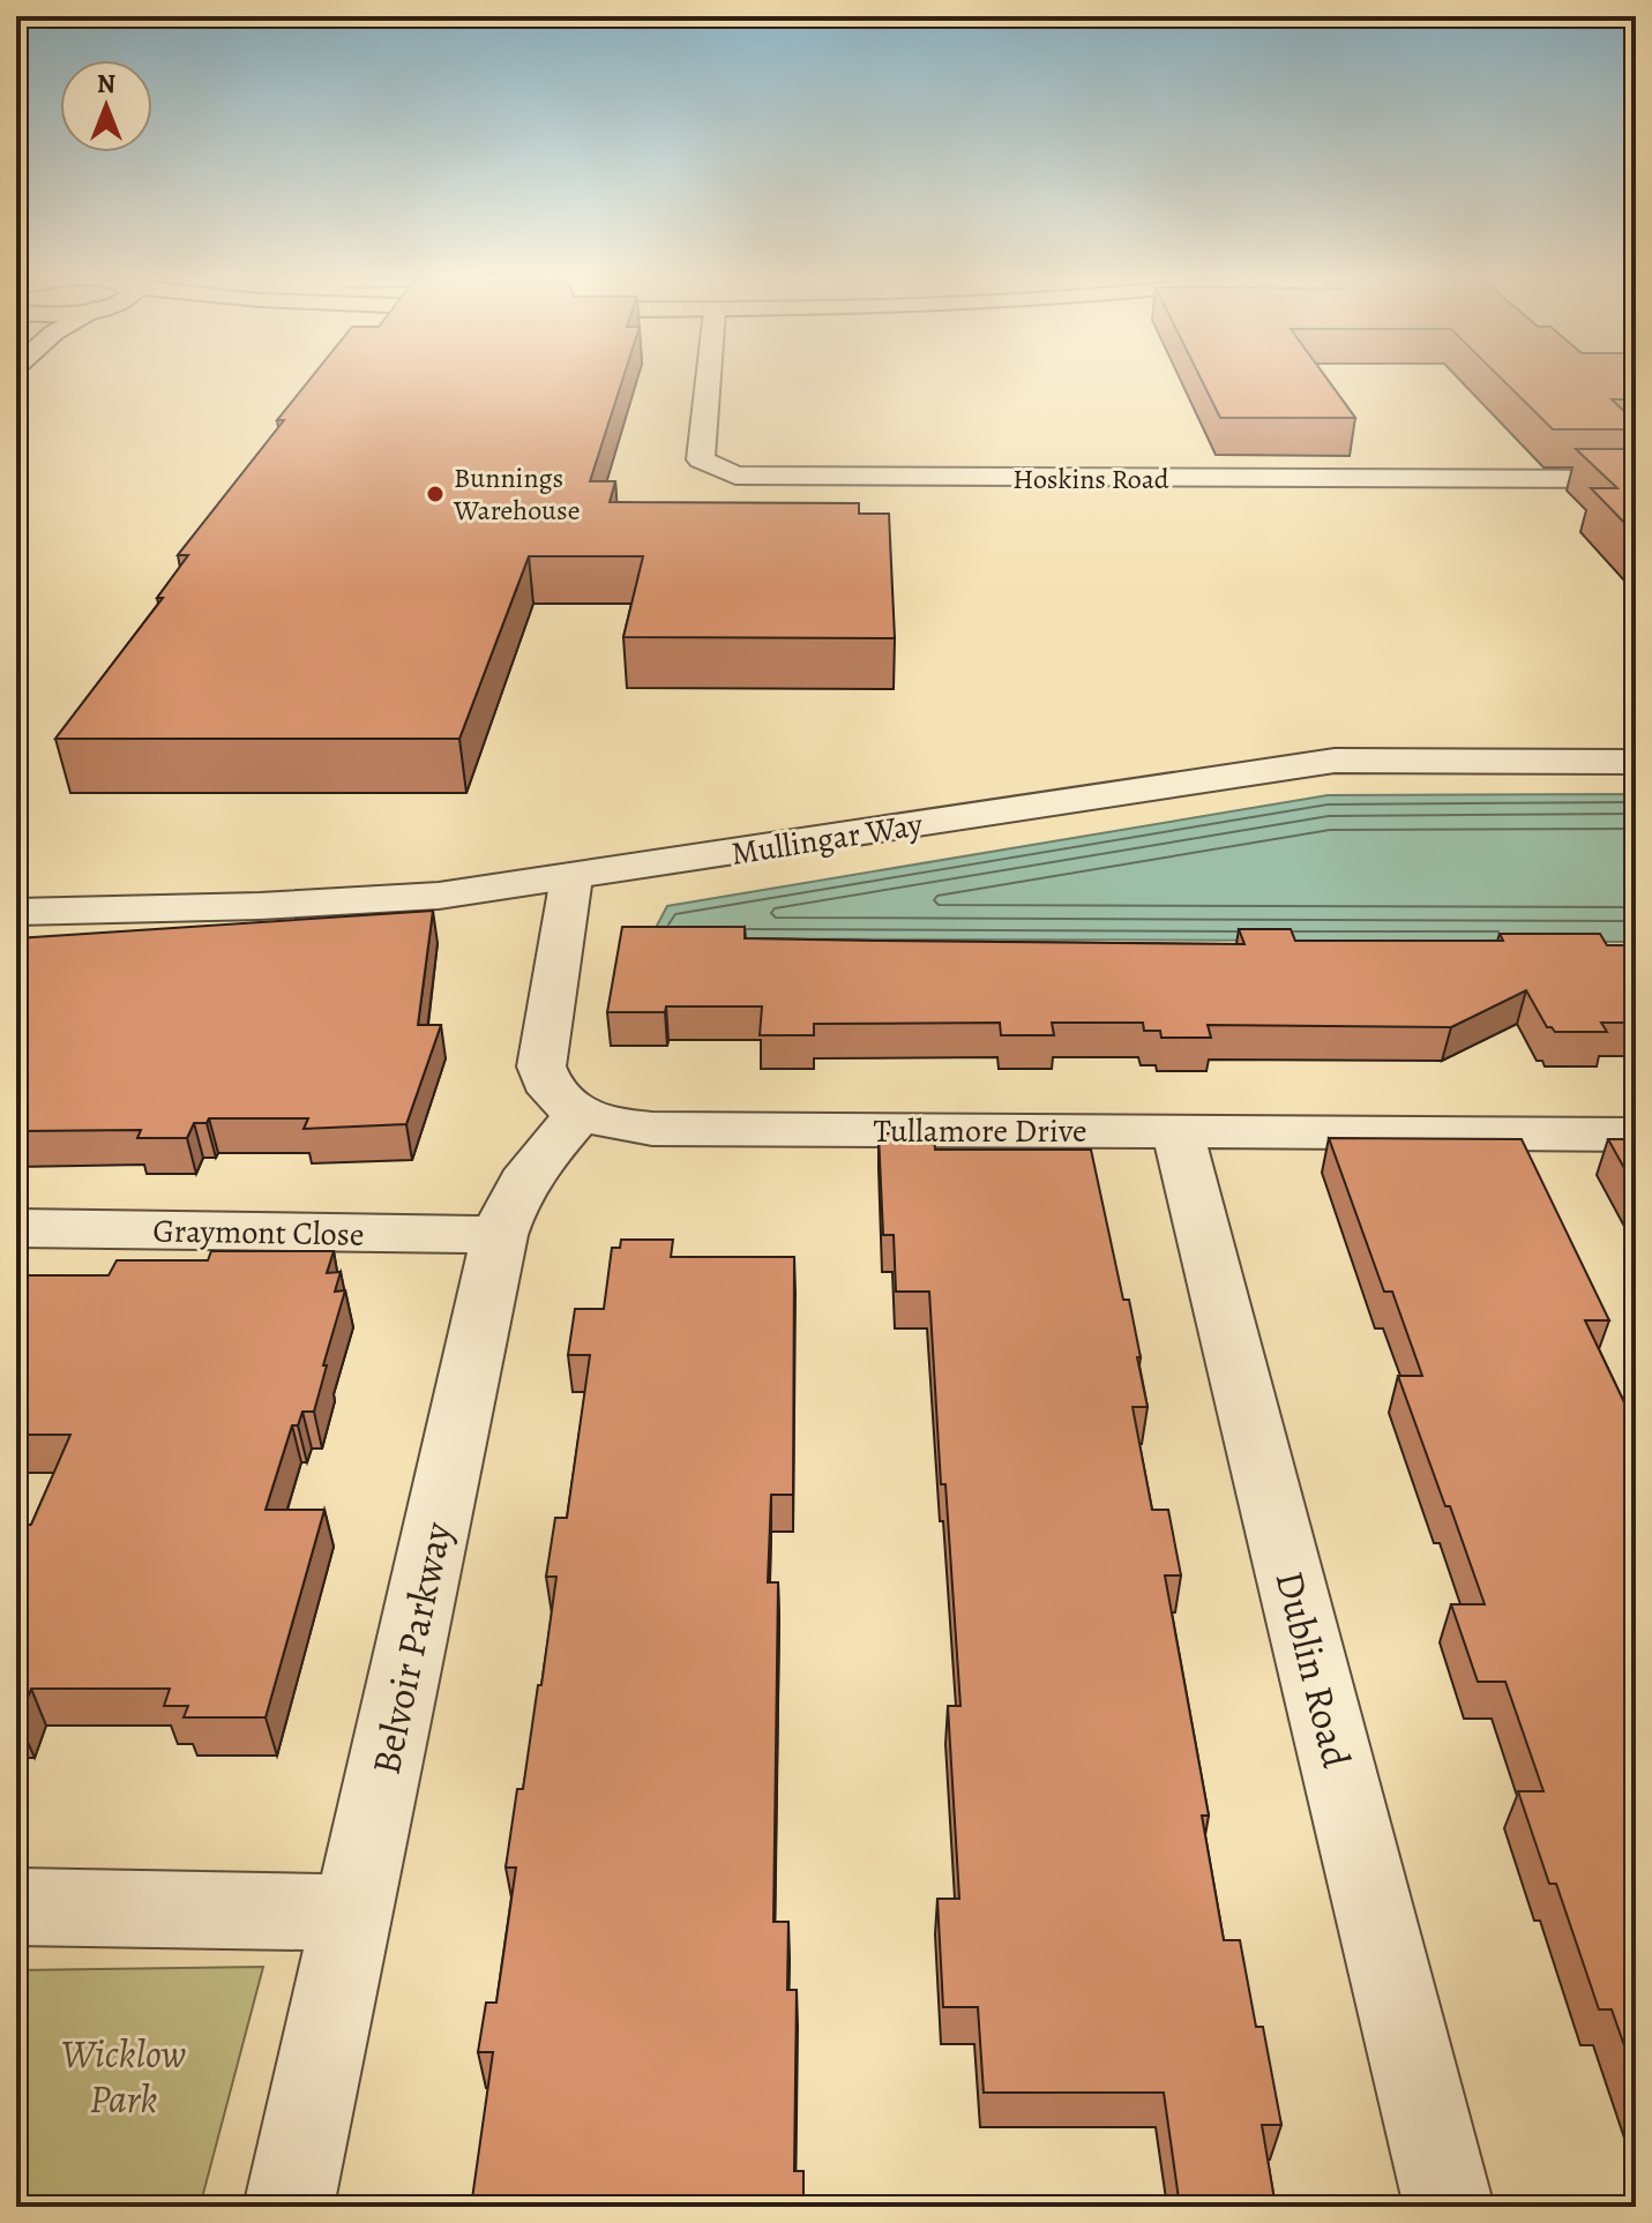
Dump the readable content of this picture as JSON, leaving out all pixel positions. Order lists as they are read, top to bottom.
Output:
{
  "streets": {
    "street": [
      "Hoskins Road",
      "Mullingar Way",
      "Tullamore Drive",
      "Graymont Close",
      "Belvoir Parkway",
      "Dublin Road"
    ]
  },
  "crossings": [
    ["Mullingar Way", "Tullamore Drive"],
    ["Tullamore Drive", "Belvoir Parkway"],
    ["Tullamore Drive", "Dublin Road"],
    ["Graymont Close", "Belvoir Parkway"]
  ],
  "parks": ["Wicklow Park"],
  "places": ["Bunnings Warehouse"],
  "north": "top"
}
